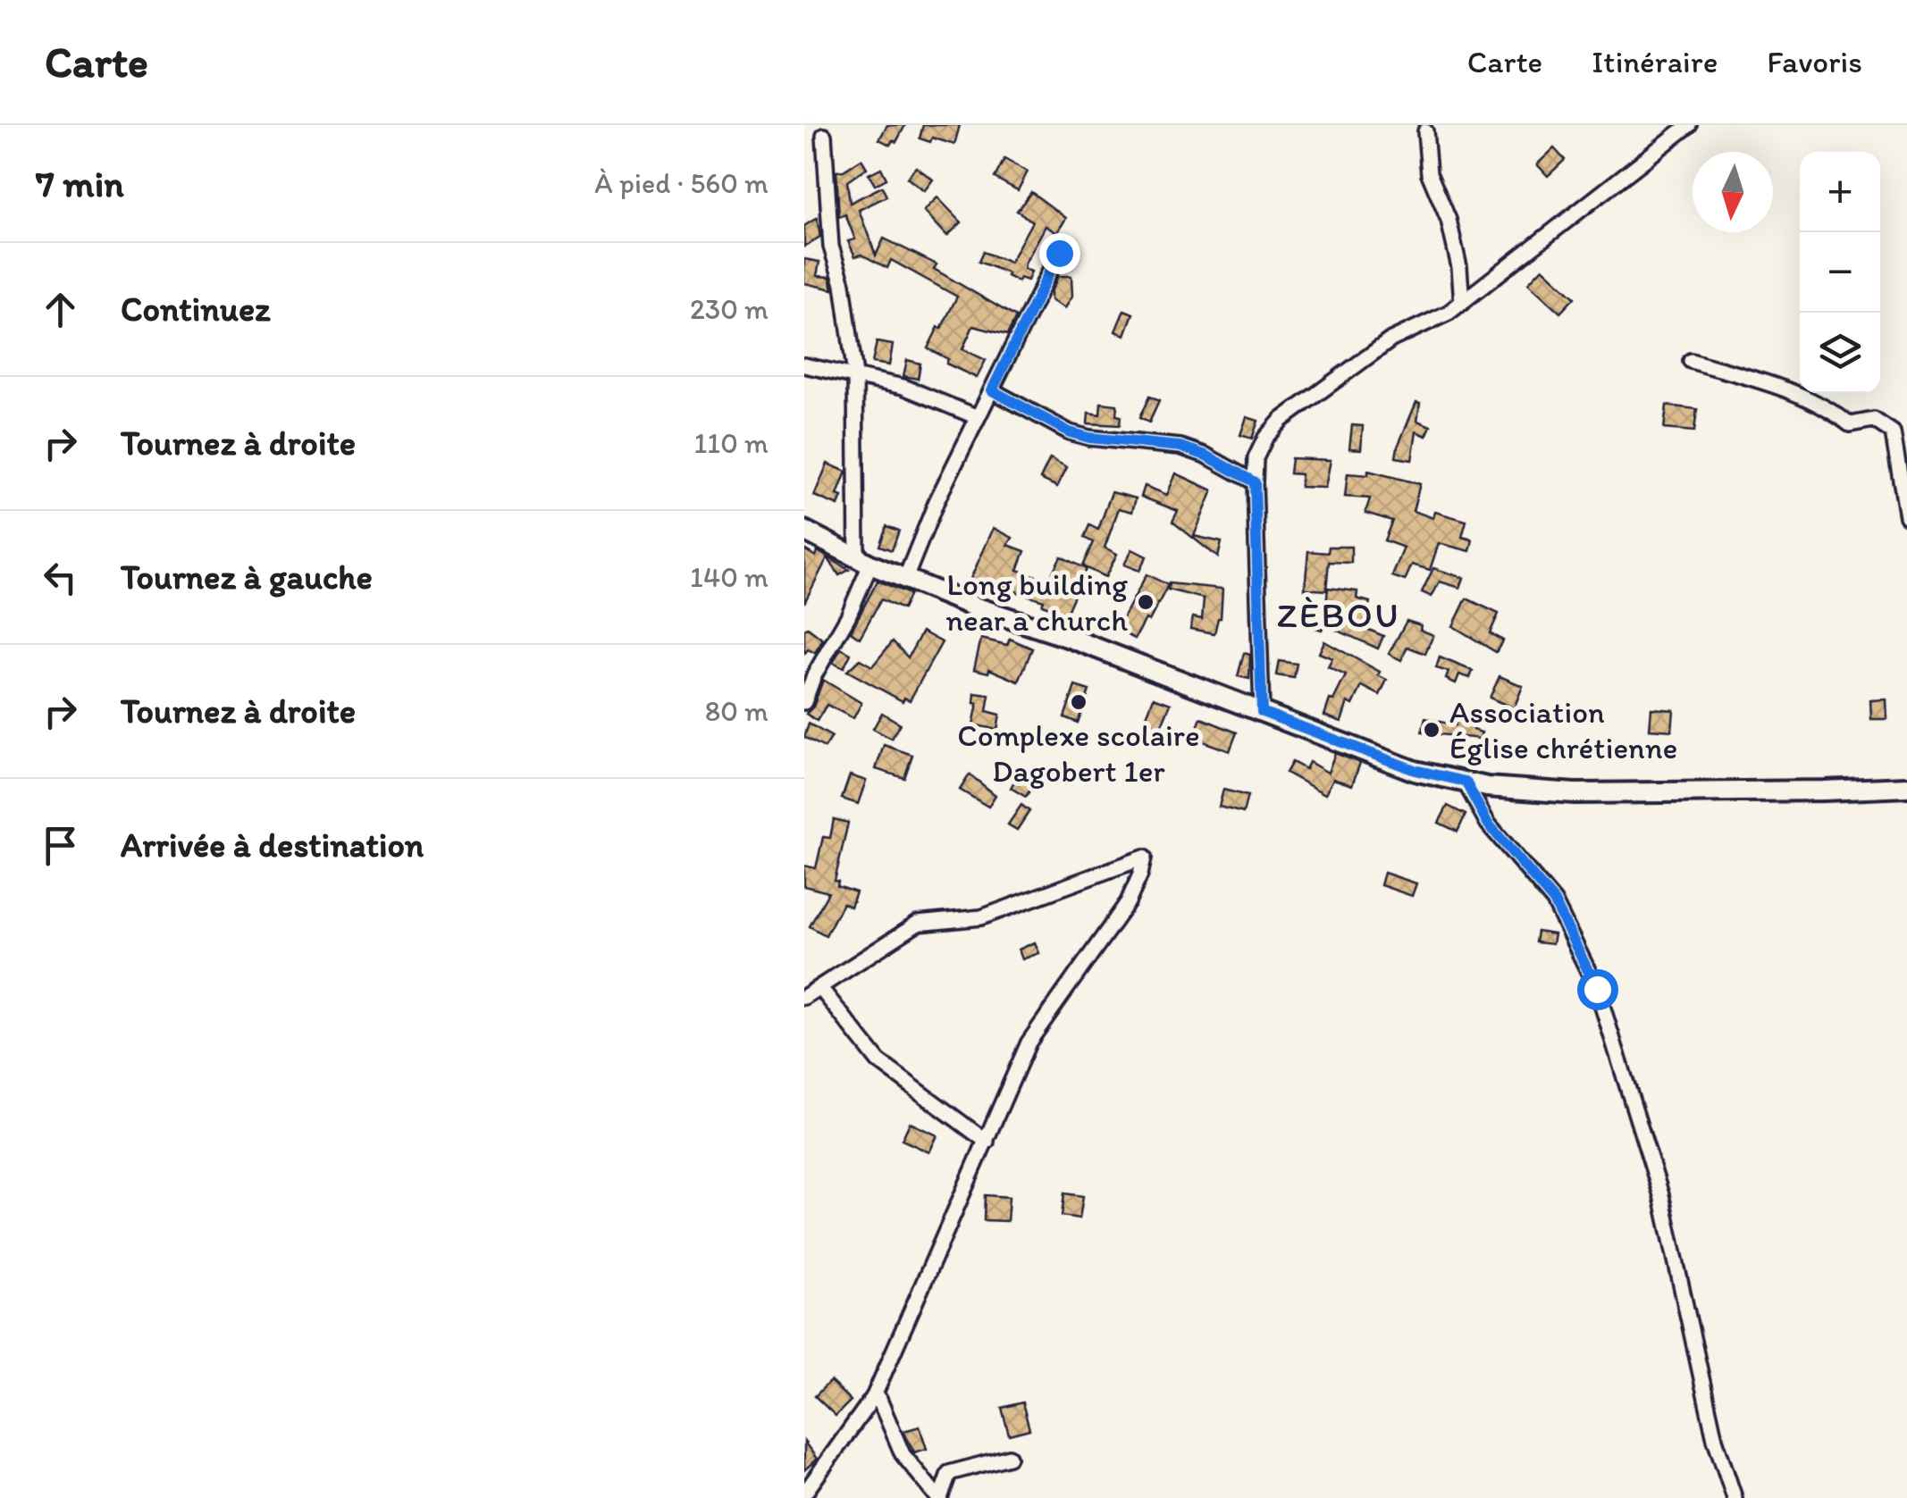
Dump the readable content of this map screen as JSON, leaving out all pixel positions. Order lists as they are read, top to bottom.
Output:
{
  "districts": ["ZÈBOU"],
  "places": ["Long building near a church", "Complexe scolaire Dagobert 1er", "Association Église chrétienne"],
  "north": "bottom",
  "page": {
    "header": "Carte",
    "nav": ["Carte", "Itinéraire", "Favoris"],
    "heading": ["7 min", "À pied · 560 m"],
    "map_buttons": ["+", "−"],
    "list": [
      ["Continuez", "230 m"],
      ["Tournez à droite", "110 m"],
      ["Tournez à gauche", "140 m"],
      ["Tournez à droite", "80 m"],
      "Arrivée à destination"
    ]
  }
}
